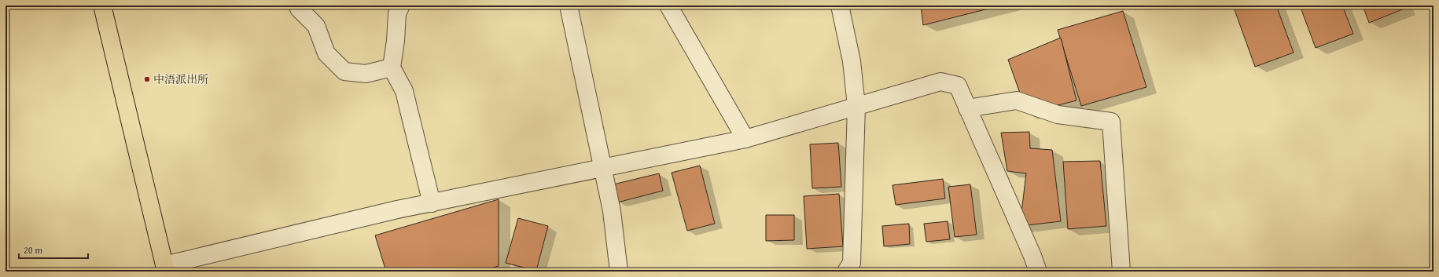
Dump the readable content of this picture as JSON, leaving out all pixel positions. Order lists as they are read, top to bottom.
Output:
{
  "places": ["中浯派出所"],
  "scale_bar": "20 m"
}
